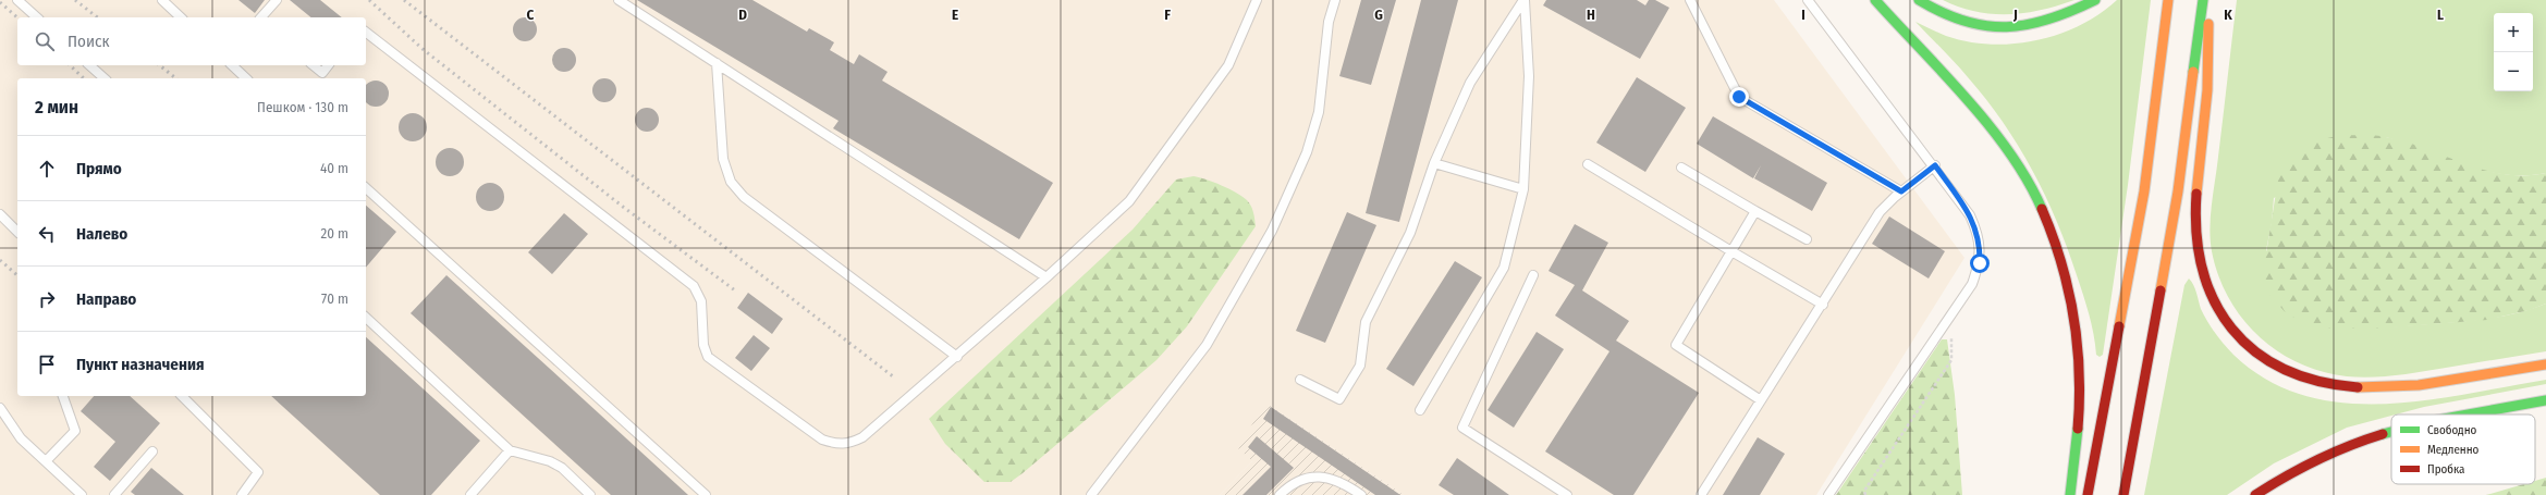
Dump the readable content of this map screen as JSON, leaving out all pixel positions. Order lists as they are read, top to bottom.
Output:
{
  "legend": ["Свободно", "Медленно", "Пробка"],
  "page": {
    "map_buttons": ["+", "−"],
    "search": "Поиск",
    "heading": ["2 мин", "Пешком · 130 m"],
    "list": [
      ["Прямо", "40 m"],
      ["Налево", "20 m"],
      ["Направо", "70 m"],
      "Пункт назначения"
    ]
  },
  "grid": {
    "columns": [
      "C",
      "D",
      "E",
      "F",
      "G",
      "H",
      "I",
      "J",
      "K",
      "L"
    ]
  }
}
